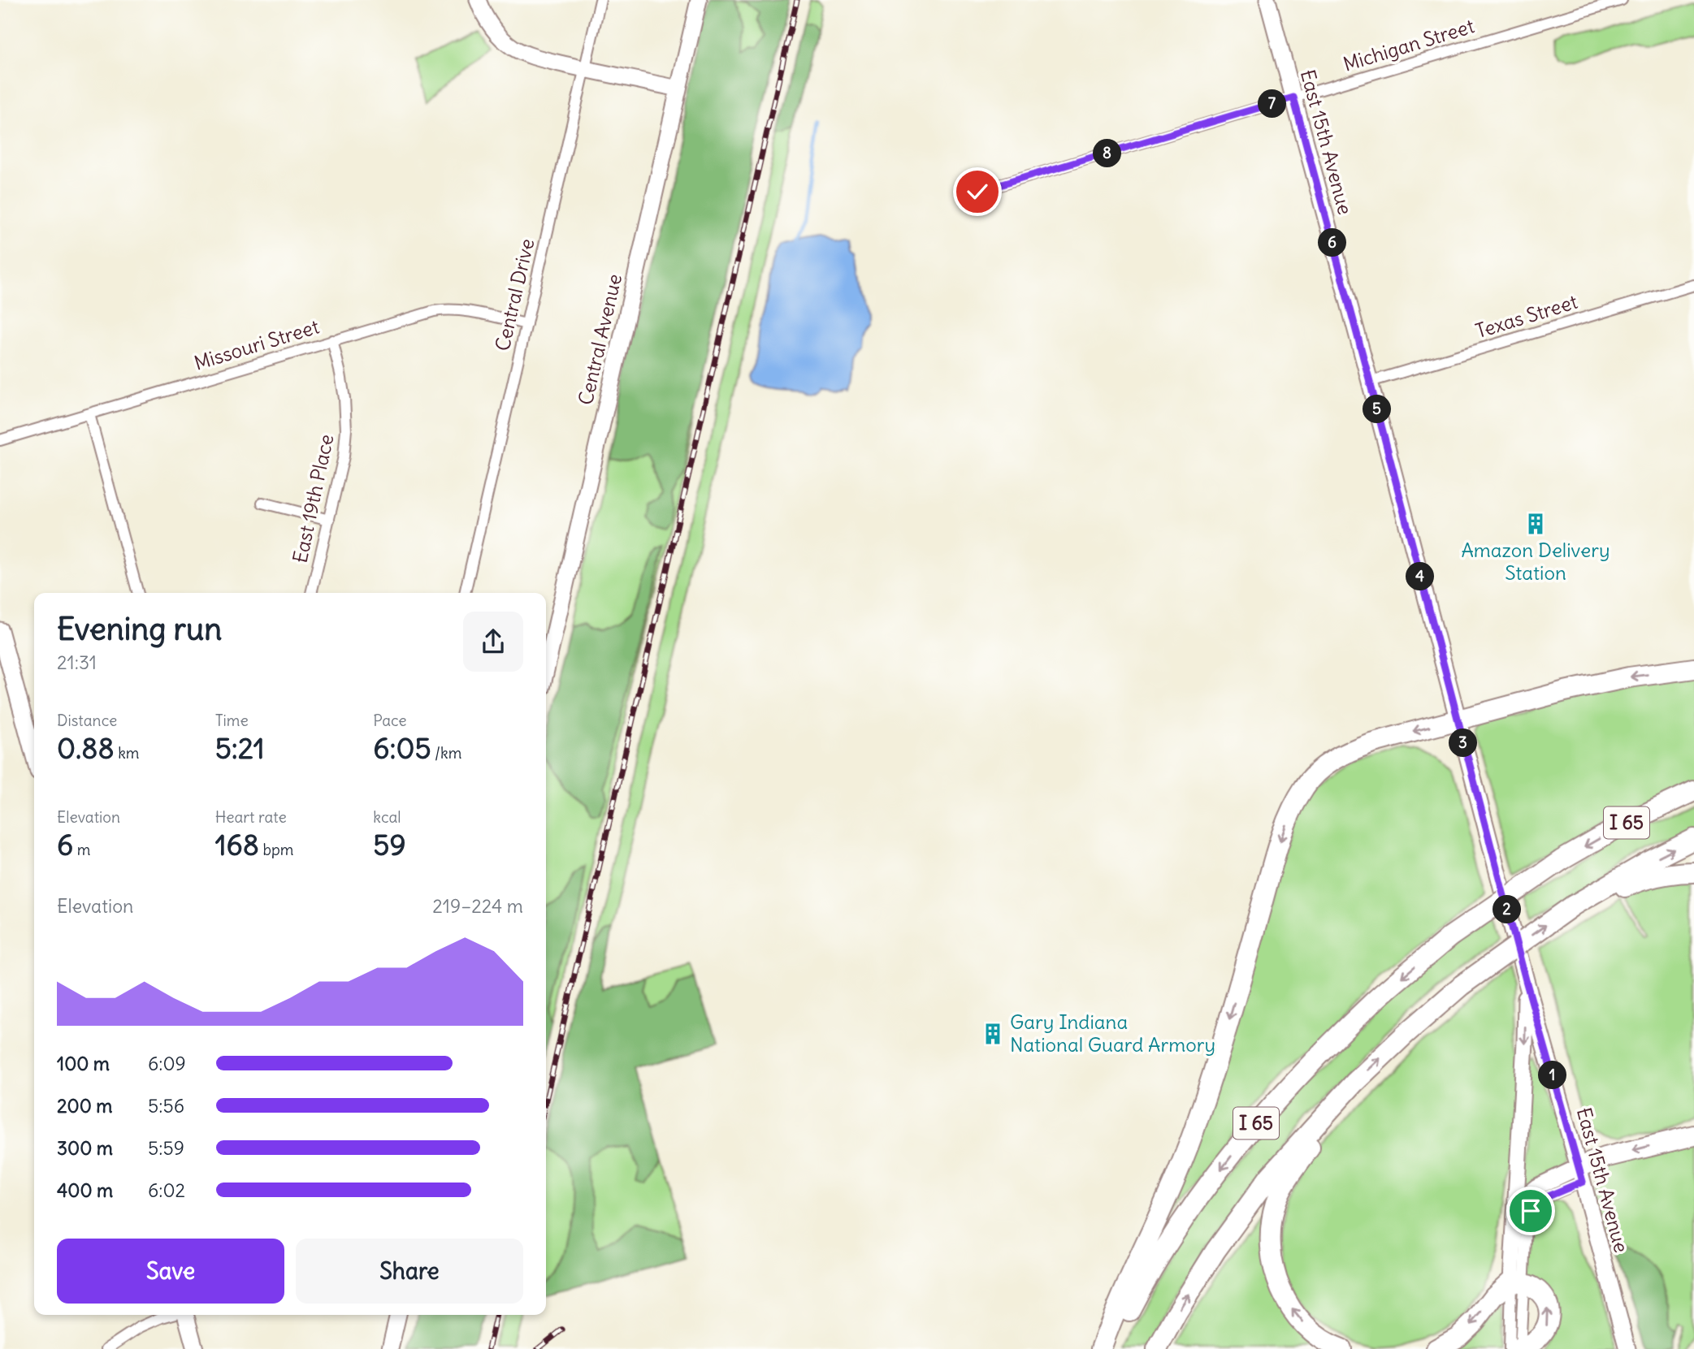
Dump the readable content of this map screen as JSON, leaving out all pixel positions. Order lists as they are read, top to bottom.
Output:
{
  "streets": {
    "highway": ["I 65"],
    "street": [
      "Michigan Street",
      "East 15th Avenue",
      "Central Drive",
      "Texas Street",
      "Central Avenue",
      "Missouri Street",
      "East 19th Place"
    ]
  },
  "crossings": [
    ["Michigan Street", "East 15th Avenue"],
    ["East 15th Avenue", "Texas Street"],
    ["Central Drive", "Missouri Street"],
    ["Missouri Street", "East 19th Place"]
  ],
  "places": {
    "building": ["Amazon Delivery Station", "Gary Indiana National Guard Armory"]
  },
  "page": {
    "pins": [
      "7",
      "8",
      "6",
      "5",
      "4",
      "3",
      "2",
      "1"
    ],
    "heading": ["Evening run", "21:31"],
    "stats": [
      ["Distance", "0.88 km"],
      ["Time", "5:21"],
      ["Pace", "6:05 /km"],
      ["Elevation", "6 m"],
      ["Heart rate", "168 bpm"],
      ["kcal", "59"]
    ],
    "chart": ["Elevation", "219–224 m"],
    "list": [
      {
        "name": "100 m",
        "note": "6:09"
      },
      {
        "name": "200 m",
        "note": "5:56"
      },
      {
        "name": "300 m",
        "note": "5:59"
      },
      {
        "name": "400 m",
        "note": "6:02"
      }
    ],
    "buttons": ["Save", "Share"]
  }
}
